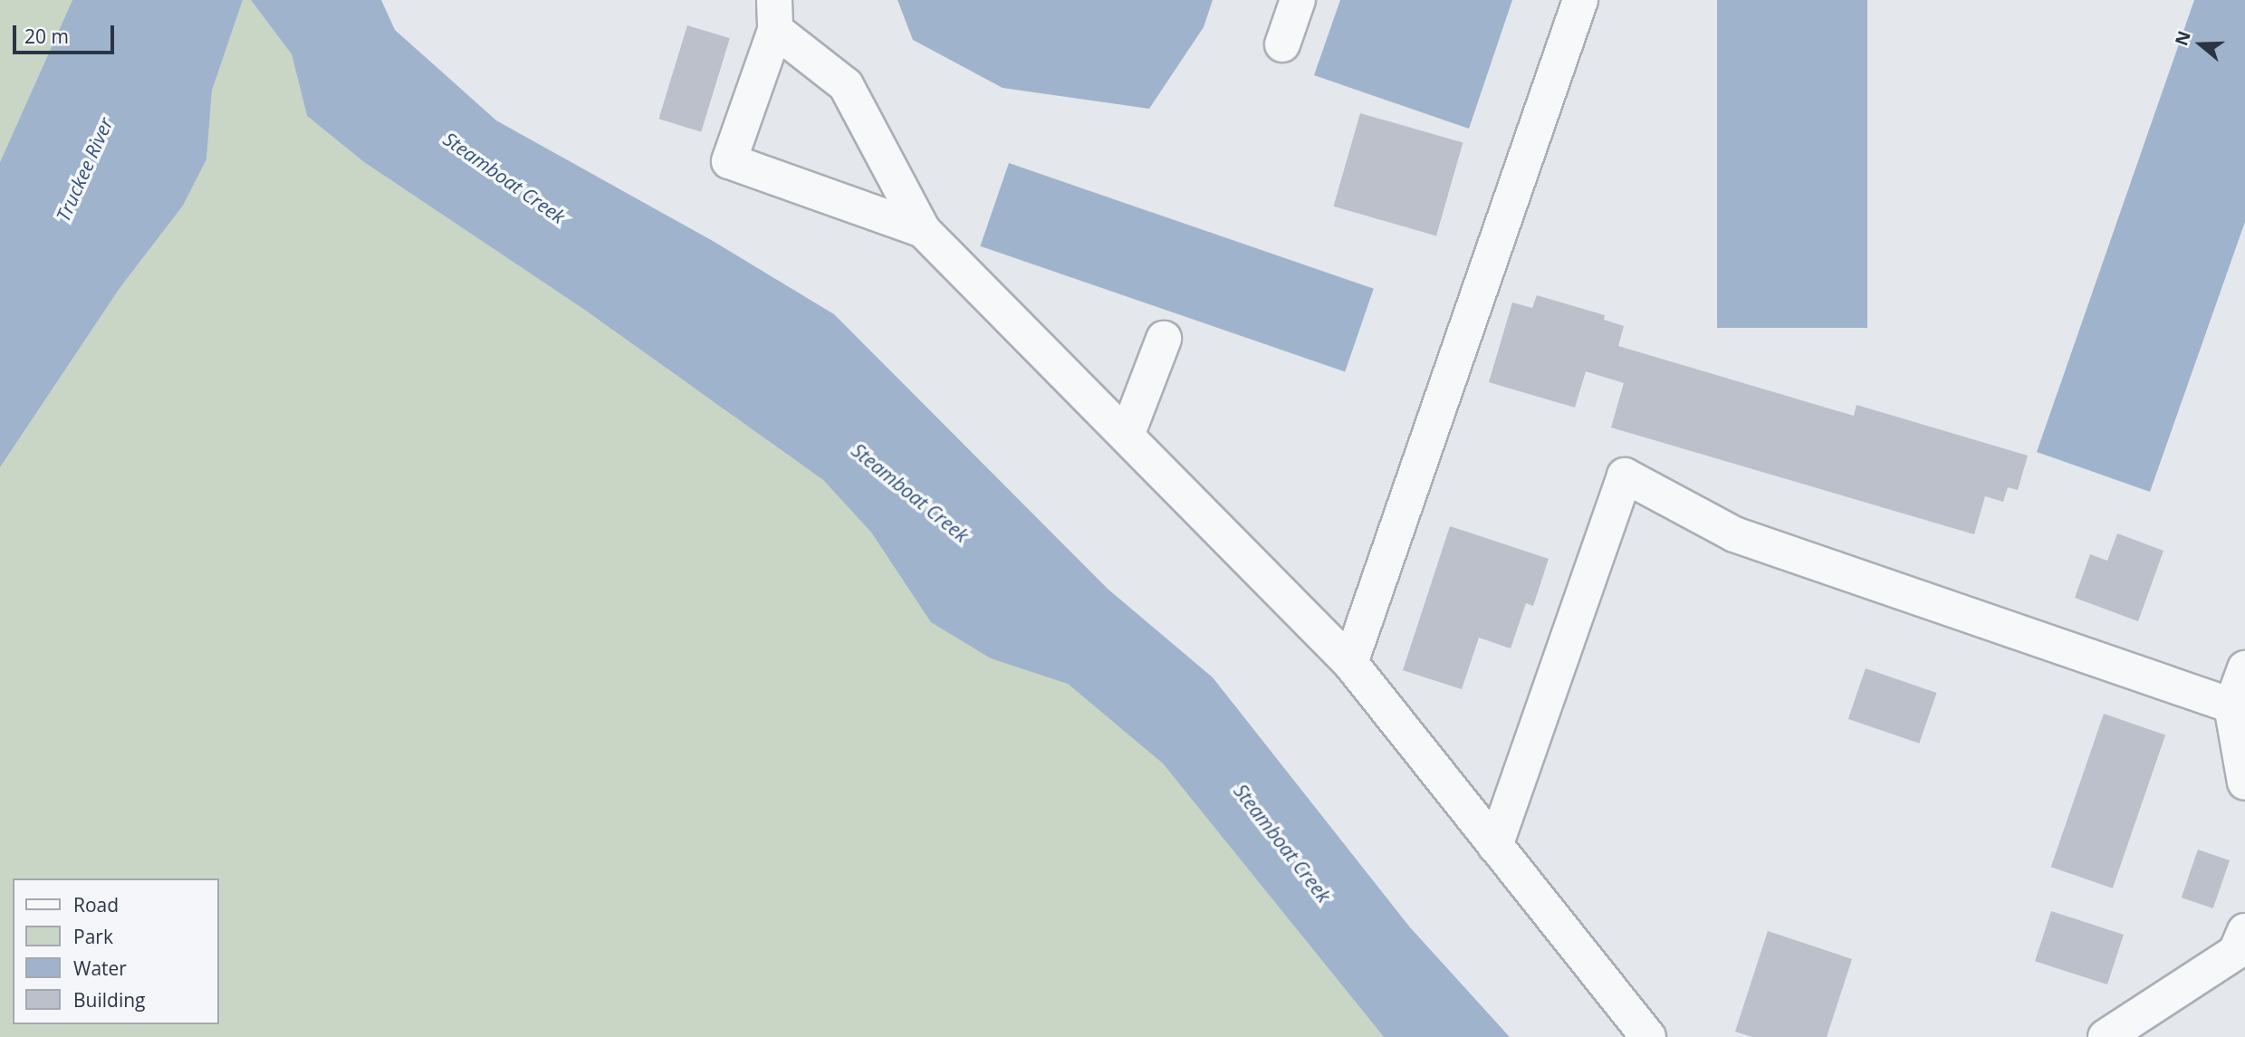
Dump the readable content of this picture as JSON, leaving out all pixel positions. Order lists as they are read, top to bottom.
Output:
{
  "water": ["Truckee River", "Steamboat Creek"],
  "legend": [
    "Road",
    "Park",
    "Water",
    "Building"
  ],
  "scale_bar": "20 m",
  "north": "left"
}
